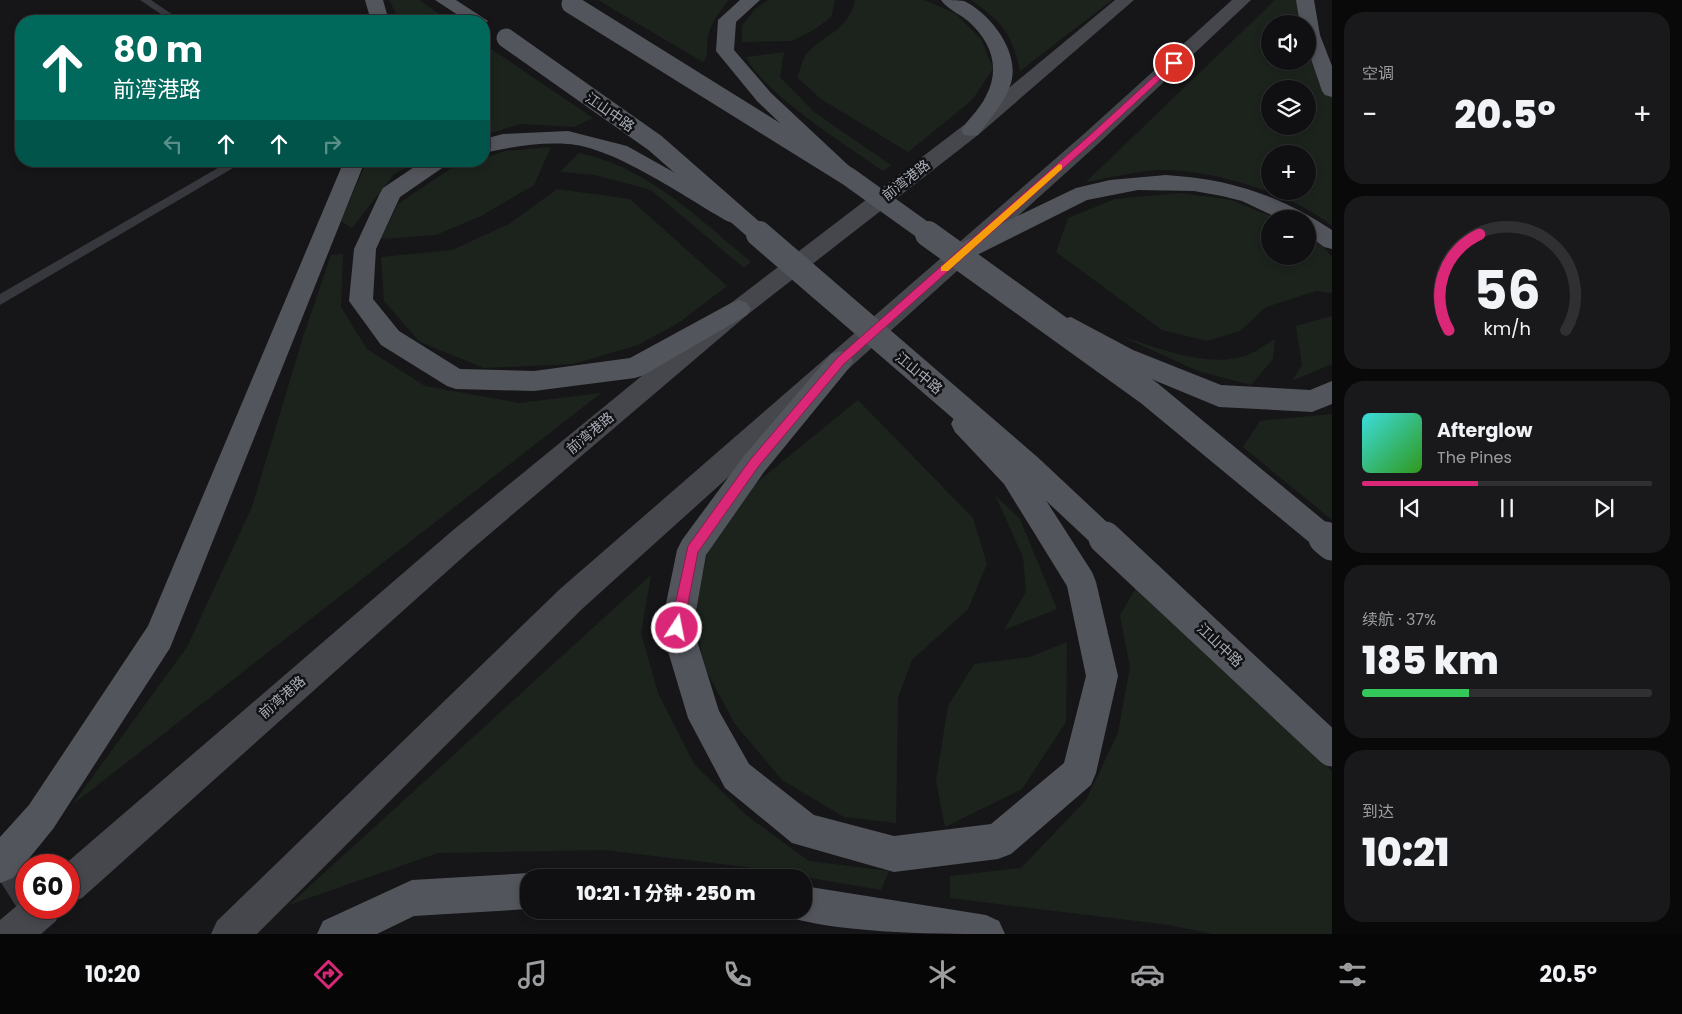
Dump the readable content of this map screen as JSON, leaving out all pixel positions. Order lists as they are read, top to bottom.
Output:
{
  "streets": {
    "main road": ["江山中路", "前湾港路"]
  },
  "page": {
    "tile": [
      "空调",
      ["续航 · 37%", "185 km"],
      ["到达", "10:21"]
    ],
    "map_buttons": ["+", "−"],
    "turn": ["80 m", "前湾港路"],
    "heat": ["−", "20.5°", "+"],
    "song": ["Afterglow", "The Pines"],
    "limit": "60",
    "trip": "10:21 · 1 分钟 · 250 m",
    "tabs": ["10:20", "20.5°"],
    "gauge": ["56", "km/h"]
  }
}
